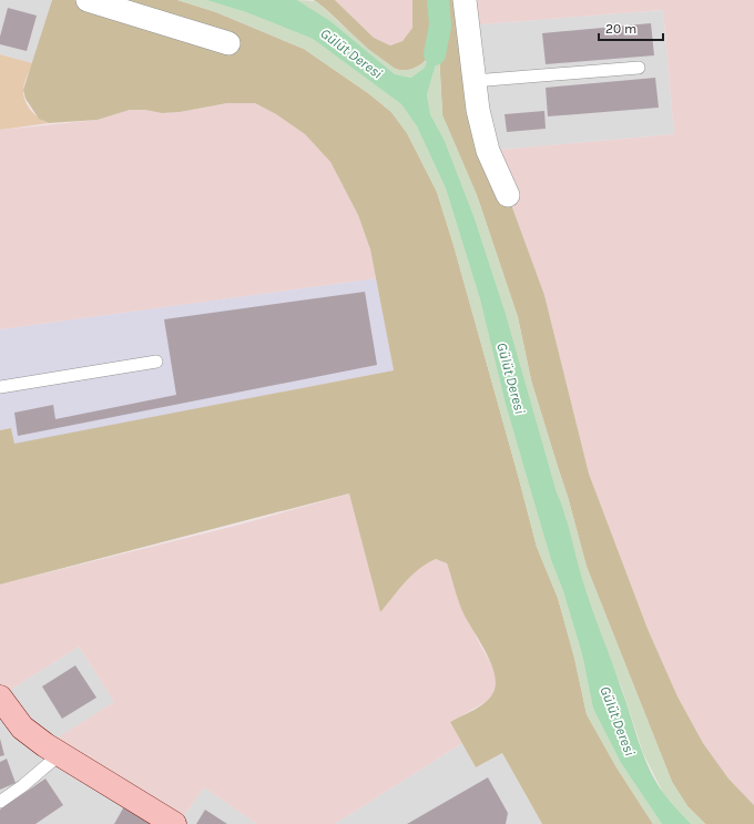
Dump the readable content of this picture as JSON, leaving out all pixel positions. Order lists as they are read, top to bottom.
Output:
{
  "water": ["Gülüt Deresi"],
  "scale_bar": "20 m"
}
